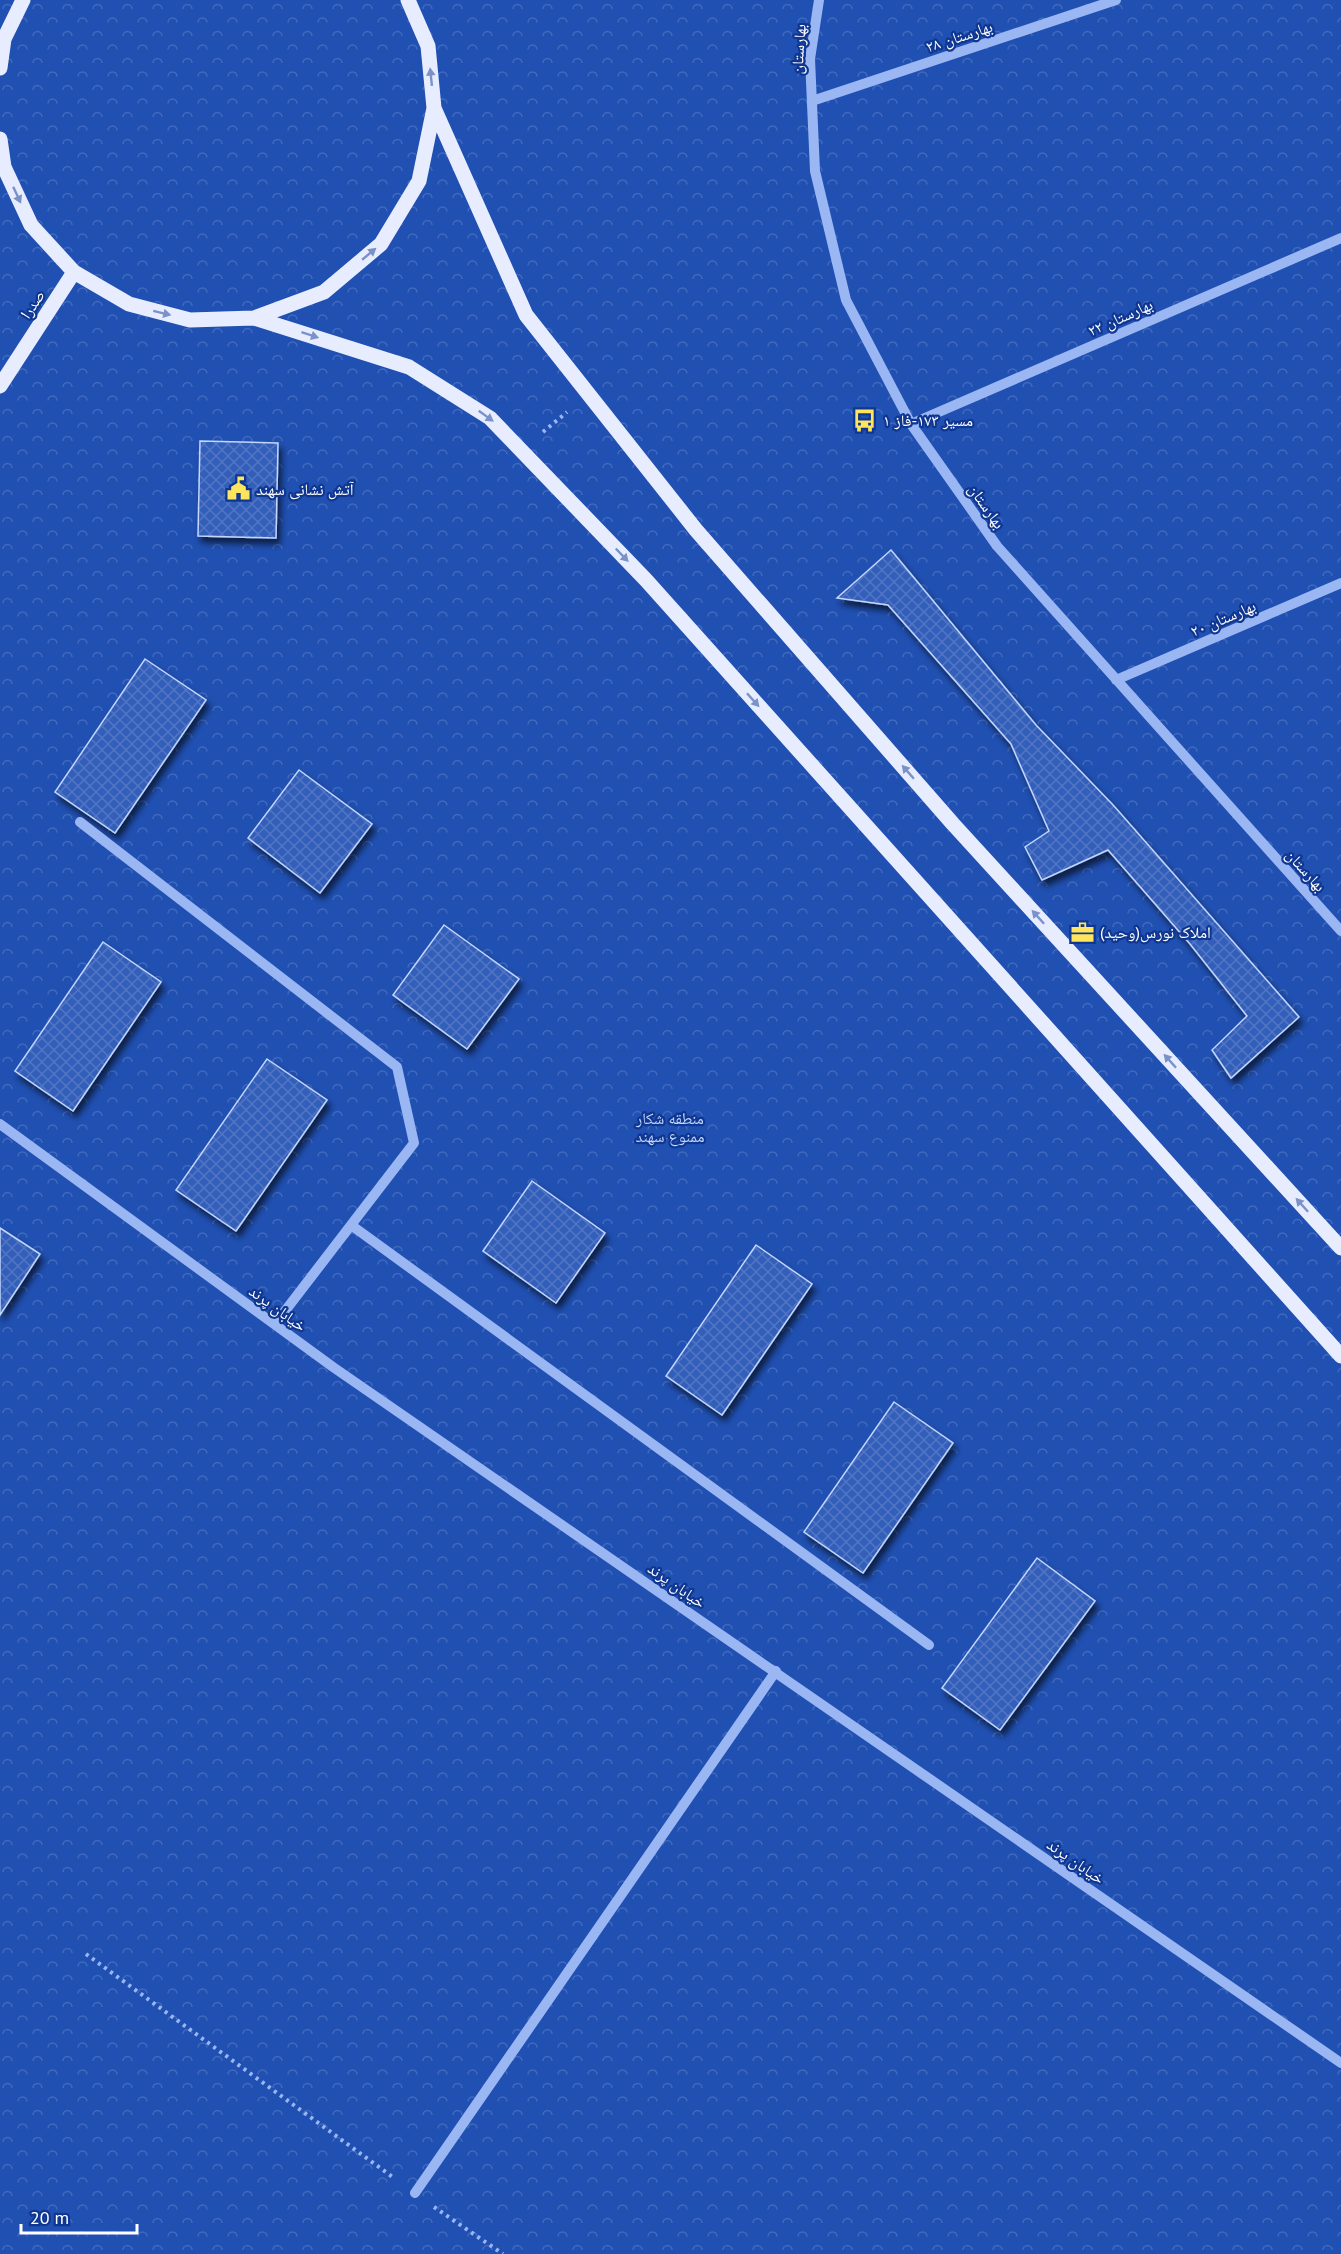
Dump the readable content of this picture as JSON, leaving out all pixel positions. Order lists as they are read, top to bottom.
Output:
{
  "streets": {
    "main road": ["صدرا"],
    "street": [
      "بهارستان ۲۸",
      "بهارستان",
      "بهارستان ۲۲",
      "بهارستان ۲۰",
      "خیابان پرند"
    ]
  },
  "crossings": [
    ["بهارستان ۲۸", "بهارستان"],
    ["بهارستان", "بهارستان ۲۲"],
    ["بهارستان", "بهارستان ۲۰"]
  ],
  "parks": ["منطقه شکار ممنوع سهند"],
  "places": {
    "bus stop": ["مسیر ۱۷۳-فاز ۱"],
    "public building": ["آتش نشانی سهند"],
    "office": ["املاک نورس(وحید)"]
  },
  "scale_bar": "20 m"
}
